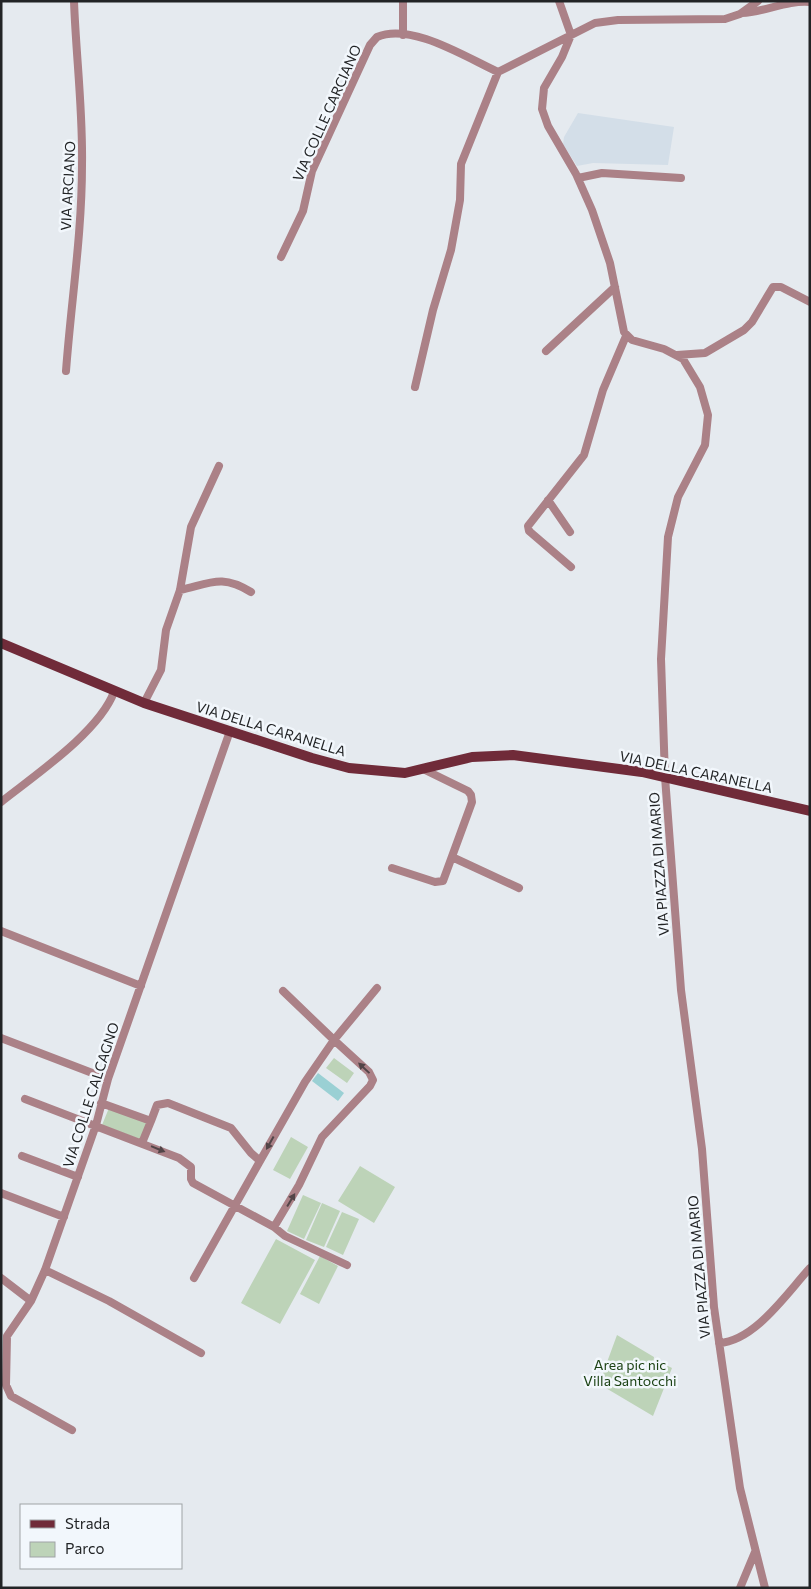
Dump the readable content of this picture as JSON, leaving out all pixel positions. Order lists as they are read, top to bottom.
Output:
{
  "streets": {
    "main road": ["VIA DELLA CARANELLA"],
    "street": [
      "VIA COLLE CARCIANO",
      "VIA ARCIANO",
      "VIA PIAZZA DI MARIO",
      "VIA COLLE CALCAGNO"
    ]
  },
  "crossings": [
    ["VIA DELLA CARANELLA", "VIA PIAZZA DI MARIO"],
    ["VIA DELLA CARANELLA", "VIA COLLE CALCAGNO"]
  ],
  "parks": ["Area pic nic Villa Santocchi"],
  "legend": ["Strada", "Parco"]
}
